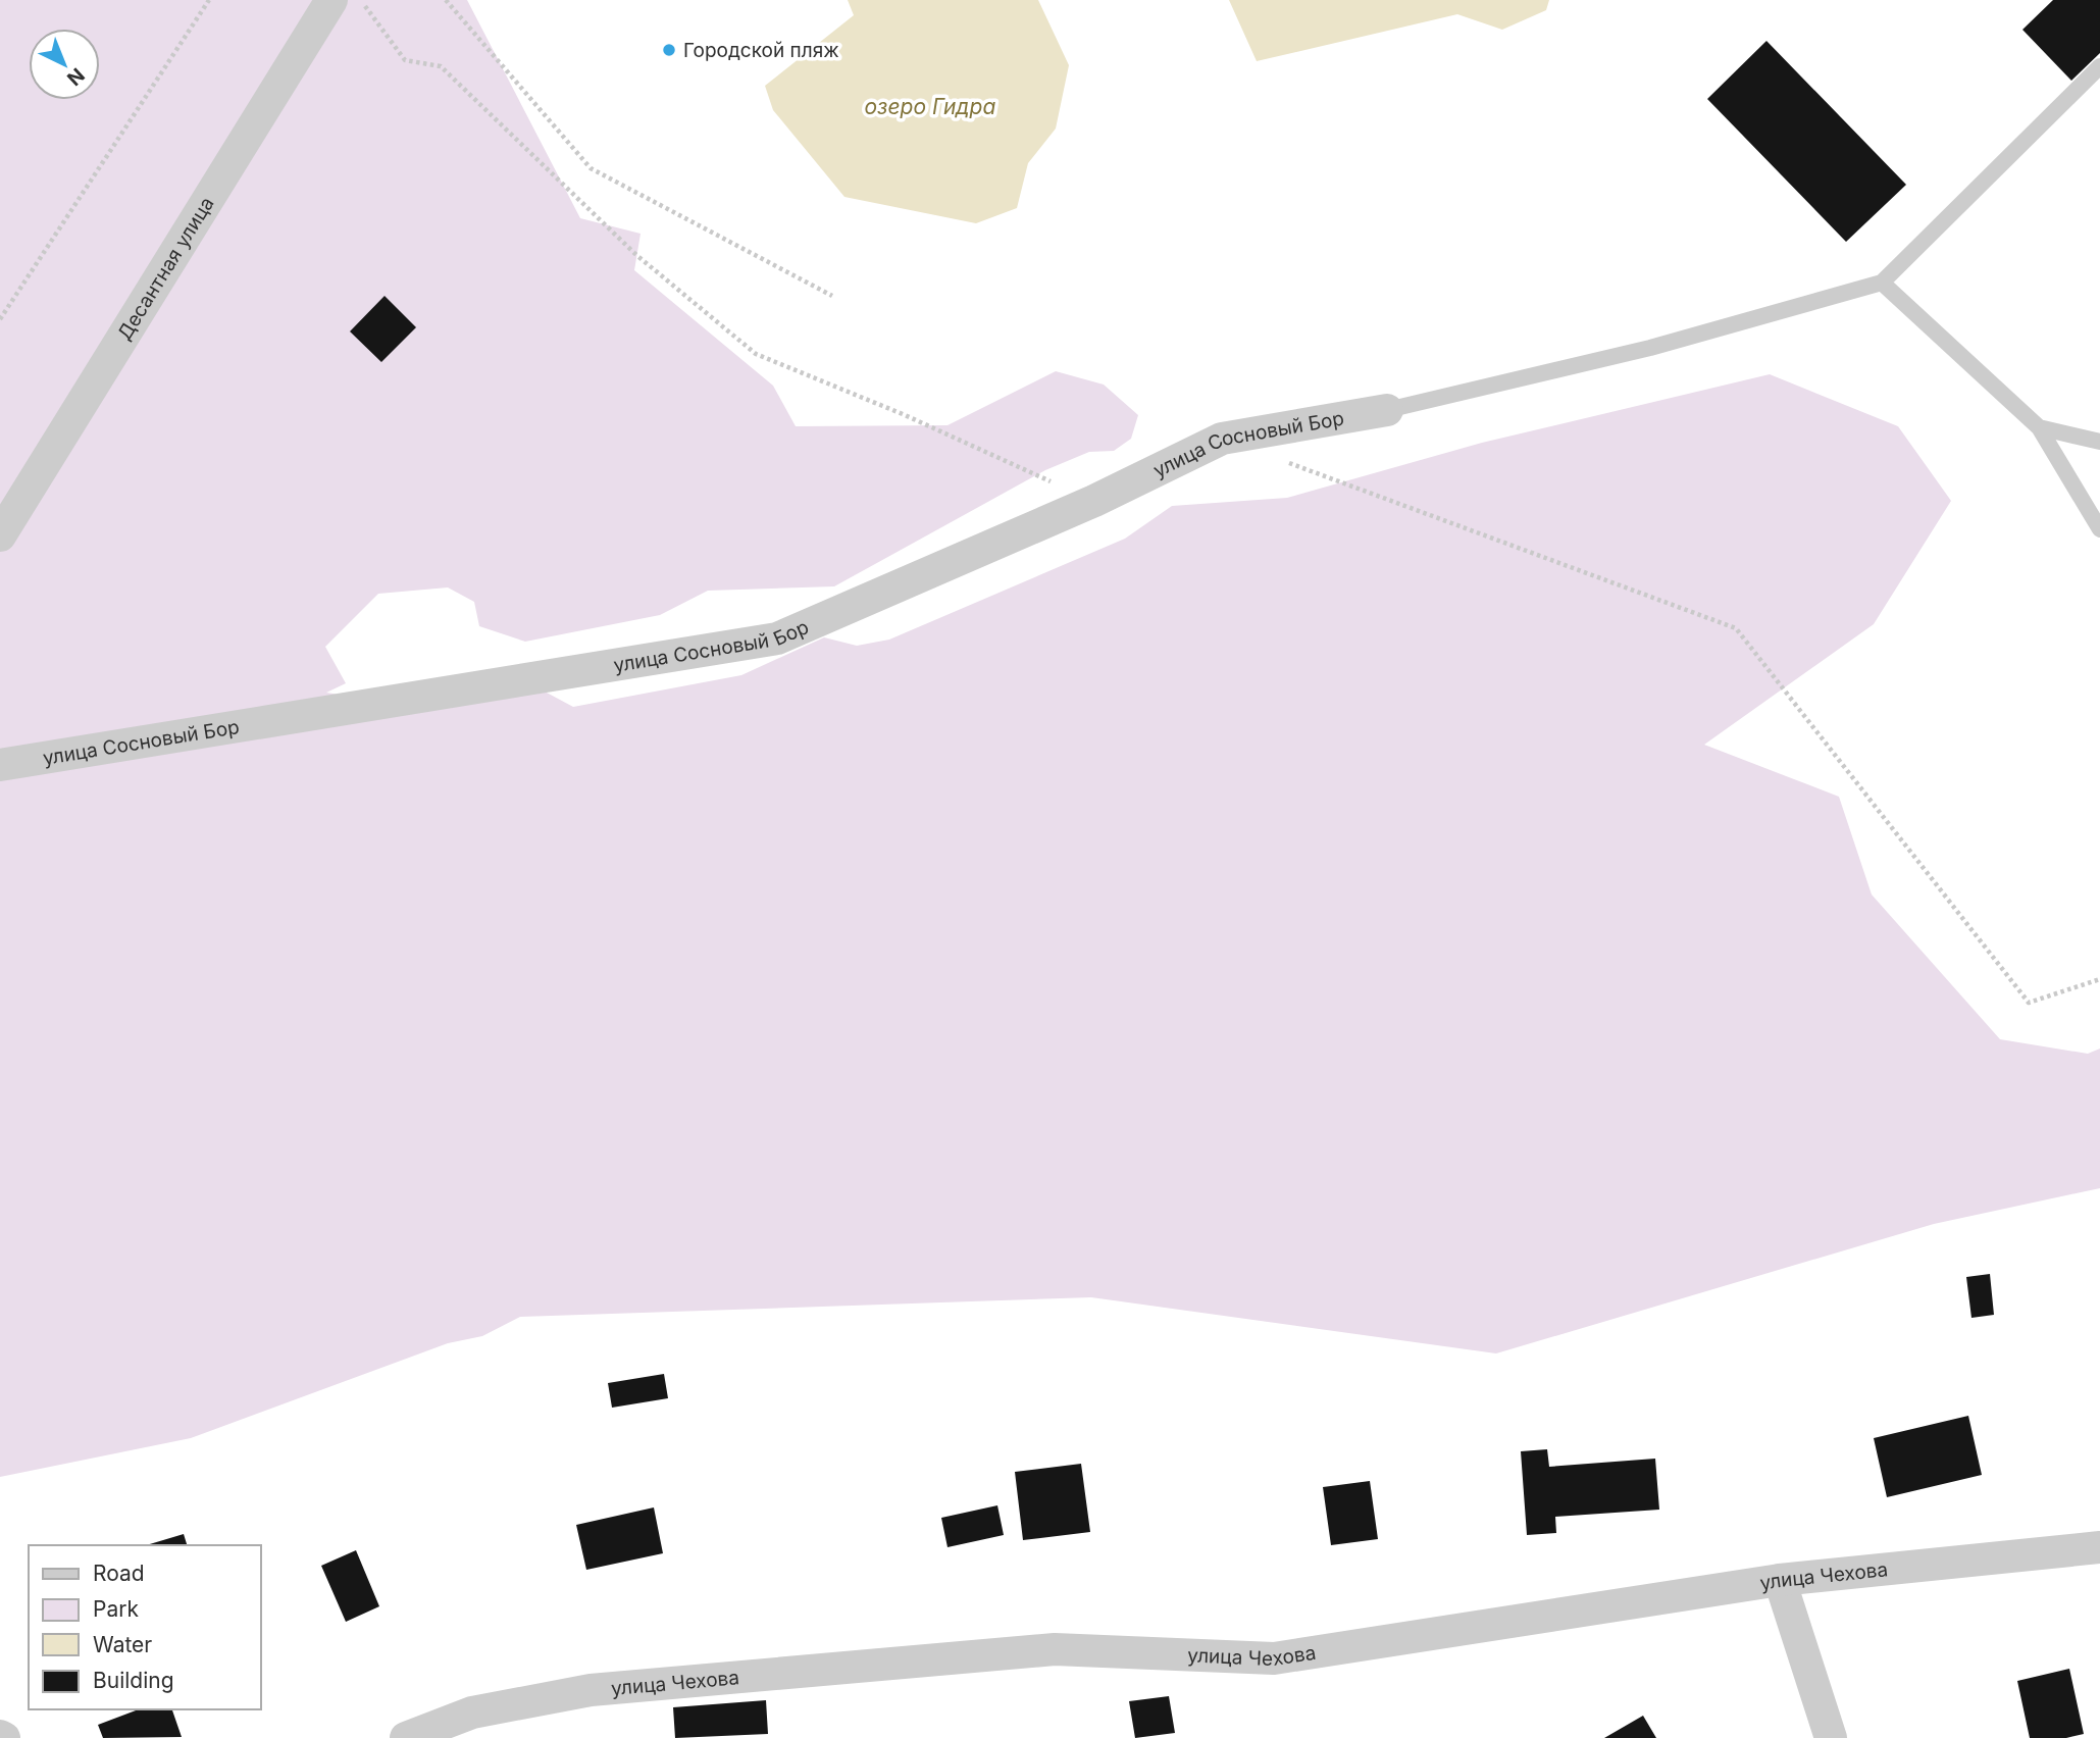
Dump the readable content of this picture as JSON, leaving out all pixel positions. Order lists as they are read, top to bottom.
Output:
{
  "streets": {
    "street": ["Десантная улица", "улица Сосновый Бор", "улица Чехова"]
  },
  "water": ["озеро Гидра"],
  "places": ["Городской пляж"],
  "legend": [
    "Road",
    "Park",
    "Water",
    "Building"
  ],
  "north": "bottom right"
}
